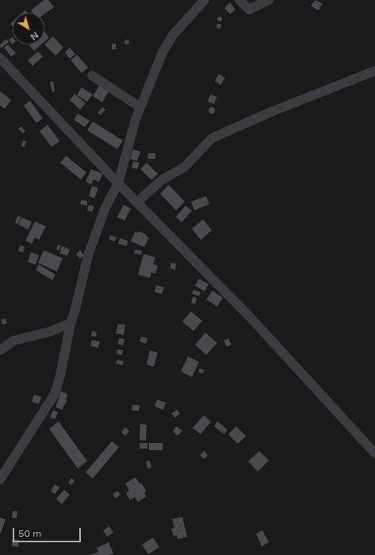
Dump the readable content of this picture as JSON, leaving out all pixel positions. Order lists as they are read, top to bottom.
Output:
{
  "scale_bar": "50 m",
  "north": "bottom right"
}
